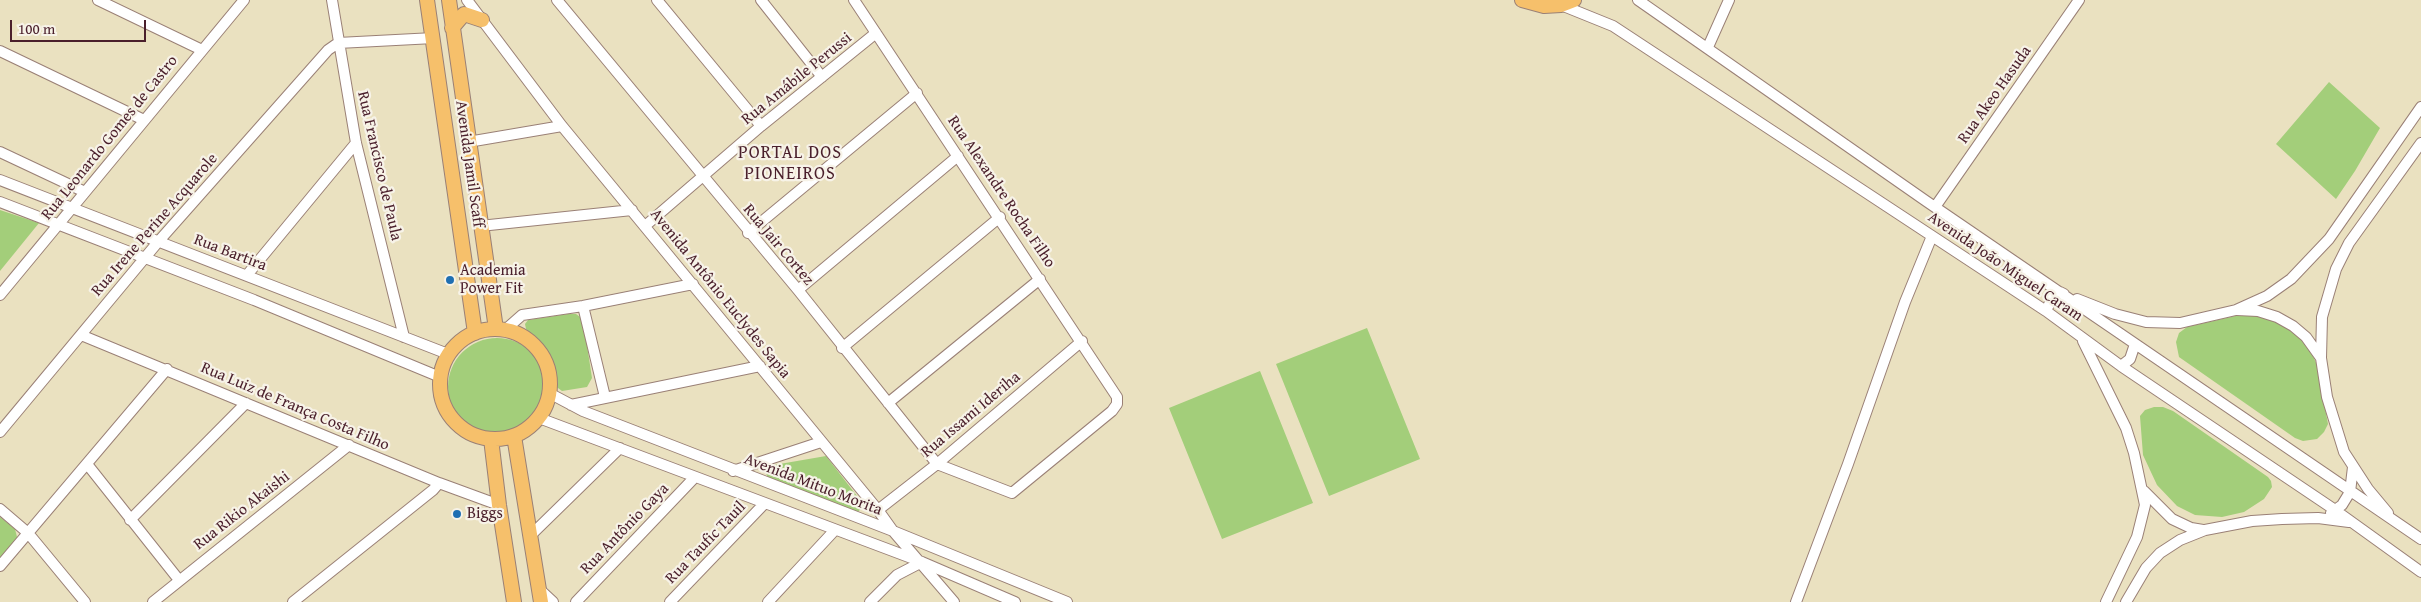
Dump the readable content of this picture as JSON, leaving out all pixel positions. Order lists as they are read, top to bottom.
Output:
{
  "streets": {
    "main road": ["Avenida Jamil Scaff"],
    "street": [
      "Rua Amábile Perussi",
      "Rua Akeo Hasuda",
      "Rua Leonardo Gomes de Castro",
      "Rua Francisco de Paula",
      "Rua Alexandre Rocha Filho",
      "Rua Irene Perine Acquarole",
      "Rua Jair Cortez",
      "Rua Bartira",
      "Avenida João Miguel Caram",
      "Avenida Antônio Euclydes Sapia",
      "Rua Luiz de França Costa Filho",
      "Rua Issami Ideriha",
      "Avenida Mituo Morita",
      "Rua Rikio Akaishi",
      "Rua Antônio Gaya",
      "Rua Taufic Tauil"
    ]
  },
  "crossings": [
    ["Rua Amábile Perussi", "Rua Alexandre Rocha Filho"],
    ["Rua Amábile Perussi", "Rua Jair Cortez"],
    ["Rua Amábile Perussi", "Avenida Antônio Euclydes Sapia"],
    ["Rua Akeo Hasuda", "Avenida João Miguel Caram"],
    ["Rua Leonardo Gomes de Castro", "Rua Bartira"],
    ["Avenida Jamil Scaff", "Rua Bartira"],
    ["Avenida Jamil Scaff", "Avenida Mituo Morita"],
    ["Rua Francisco de Paula", "Rua Irene Perine Acquarole"],
    ["Rua Francisco de Paula", "Rua Bartira"],
    ["Rua Alexandre Rocha Filho", "Rua Jair Cortez"],
    ["Rua Alexandre Rocha Filho", "Rua Issami Ideriha"],
    ["Rua Irene Perine Acquarole", "Rua Bartira"],
    ["Rua Irene Perine Acquarole", "Rua Luiz de França Costa Filho"],
    ["Rua Jair Cortez", "Rua Issami Ideriha"],
    ["Rua Bartira", "Avenida Mituo Morita"],
    ["Avenida Antônio Euclydes Sapia", "Rua Issami Ideriha"],
    ["Avenida Antônio Euclydes Sapia", "Avenida Mituo Morita"],
    ["Rua Luiz de França Costa Filho", "Rua Rikio Akaishi"]
  ],
  "districts": ["PORTAL DOS PIONEIROS"],
  "places": ["Academia Power Fit", "Biggs"],
  "scale_bar": "100 m"
}
